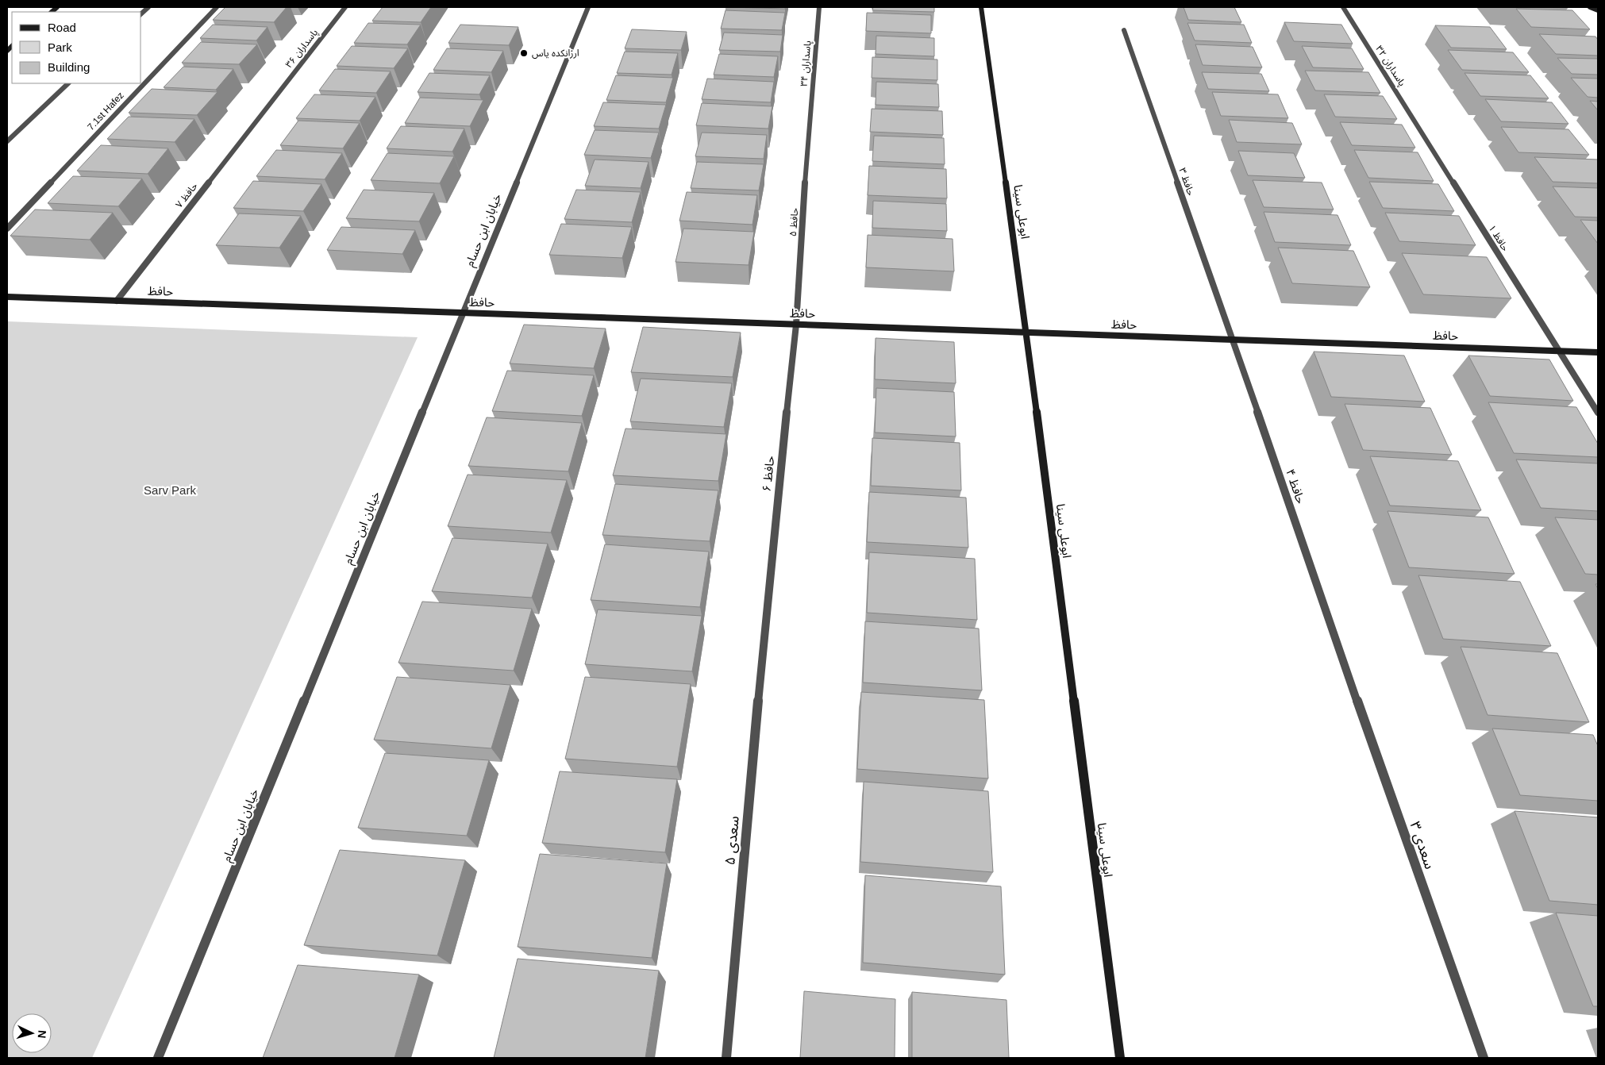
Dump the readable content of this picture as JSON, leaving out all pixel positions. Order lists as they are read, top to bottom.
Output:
{
  "streets": {
    "street": [
      "پاسداران ۳۶",
      "پاسداران ۳۴",
      "پاسداران ۳۲",
      "7.1st Hafez",
      "حافظ ۳",
      "حافظ ۷",
      "ابوعلی سینا",
      "حافظ ۵",
      "خیابان ابن حسام",
      "حافظ ۱",
      "حافظ",
      "حافظ ۶",
      "حافظ ۴",
      "سعدی ۵",
      "سعدی ۳"
    ]
  },
  "crossings": [
    ["پاسداران ۳۶", "حافظ ۷"],
    ["پاسداران ۳۴", "حافظ ۵"],
    ["پاسداران ۳۲", "حافظ ۱"],
    ["حافظ ۳", "حافظ"],
    ["حافظ ۳", "حافظ ۴"],
    ["حافظ ۷", "حافظ"],
    ["ابوعلی سینا", "حافظ"],
    ["حافظ ۵", "حافظ"],
    ["حافظ ۵", "حافظ ۶"],
    ["خیابان ابن حسام", "حافظ"],
    ["حافظ ۱", "حافظ"],
    ["حافظ", "حافظ ۶"],
    ["حافظ", "حافظ ۴"],
    ["حافظ ۶", "سعدی ۵"],
    ["حافظ ۴", "سعدی ۳"]
  ],
  "parks": ["Sarv Park"],
  "places": ["ارزانکده یاس"],
  "legend": ["Road", "Park", "Building"],
  "north": "right"
}
